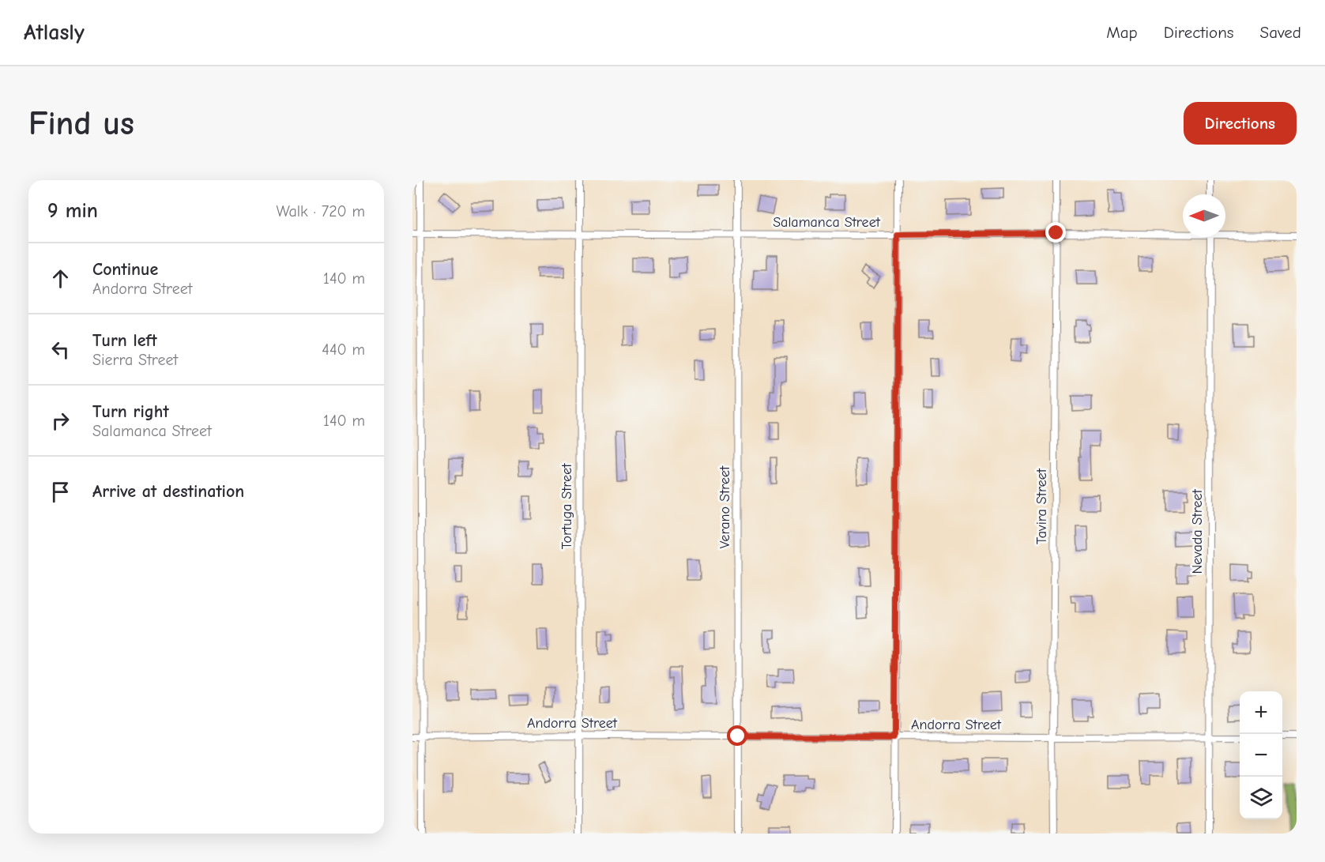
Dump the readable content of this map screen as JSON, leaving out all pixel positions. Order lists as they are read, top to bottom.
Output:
{
  "streets": {
    "street": [
      "Salamanca Street",
      "Tortuga Street",
      "Tavira Street",
      "Verano Street",
      "Nevada Street",
      "Andorra Street"
    ]
  },
  "crossings": [
    ["Salamanca Street", "Tortuga Street"],
    ["Salamanca Street", "Tavira Street"],
    ["Salamanca Street", "Verano Street"],
    ["Tortuga Street", "Andorra Street"],
    ["Tavira Street", "Andorra Street"],
    ["Verano Street", "Andorra Street"],
    ["Nevada Street", "Andorra Street"]
  ],
  "north": "left",
  "page": {
    "header": "Atlasly",
    "nav": ["Map", "Directions", "Saved"],
    "buttons": "Directions",
    "title": "Find us",
    "heading": ["9 min", "Walk · 720 m"],
    "list": [
      ["Continue", "Andorra Street", "140 m"],
      ["Turn left", "Sierra Street", "440 m"],
      ["Turn right", "Salamanca Street", "140 m"],
      "Arrive at destination"
    ],
    "map_buttons": ["+", "−"]
  }
}
